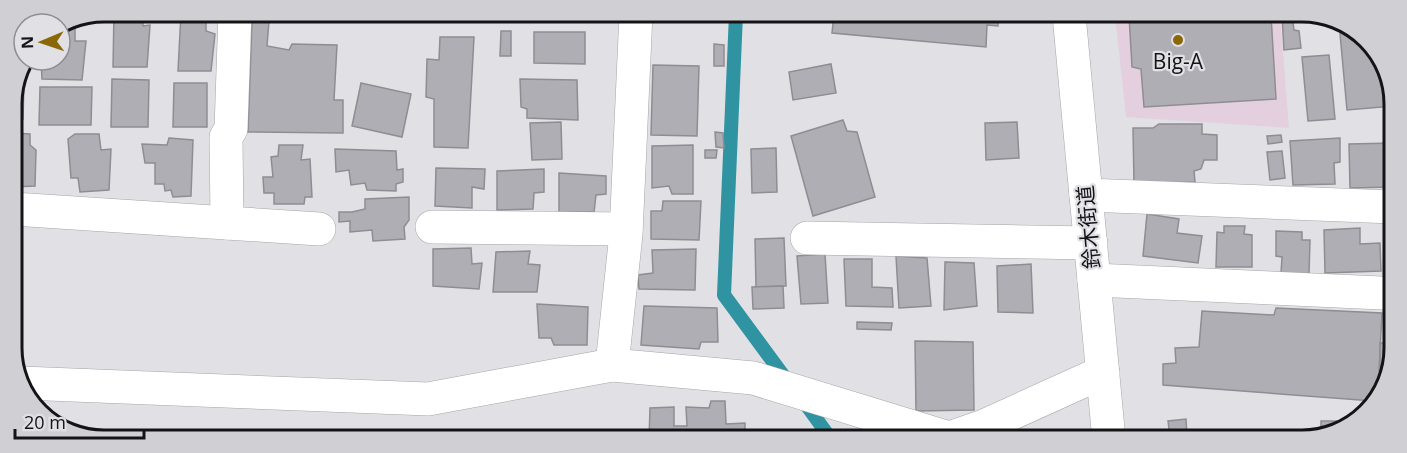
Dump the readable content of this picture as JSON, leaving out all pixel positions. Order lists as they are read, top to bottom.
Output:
{
  "streets": {
    "street": ["鈴木街道"]
  },
  "places": ["Big-A"],
  "scale_bar": "20 m",
  "north": "left"
}
